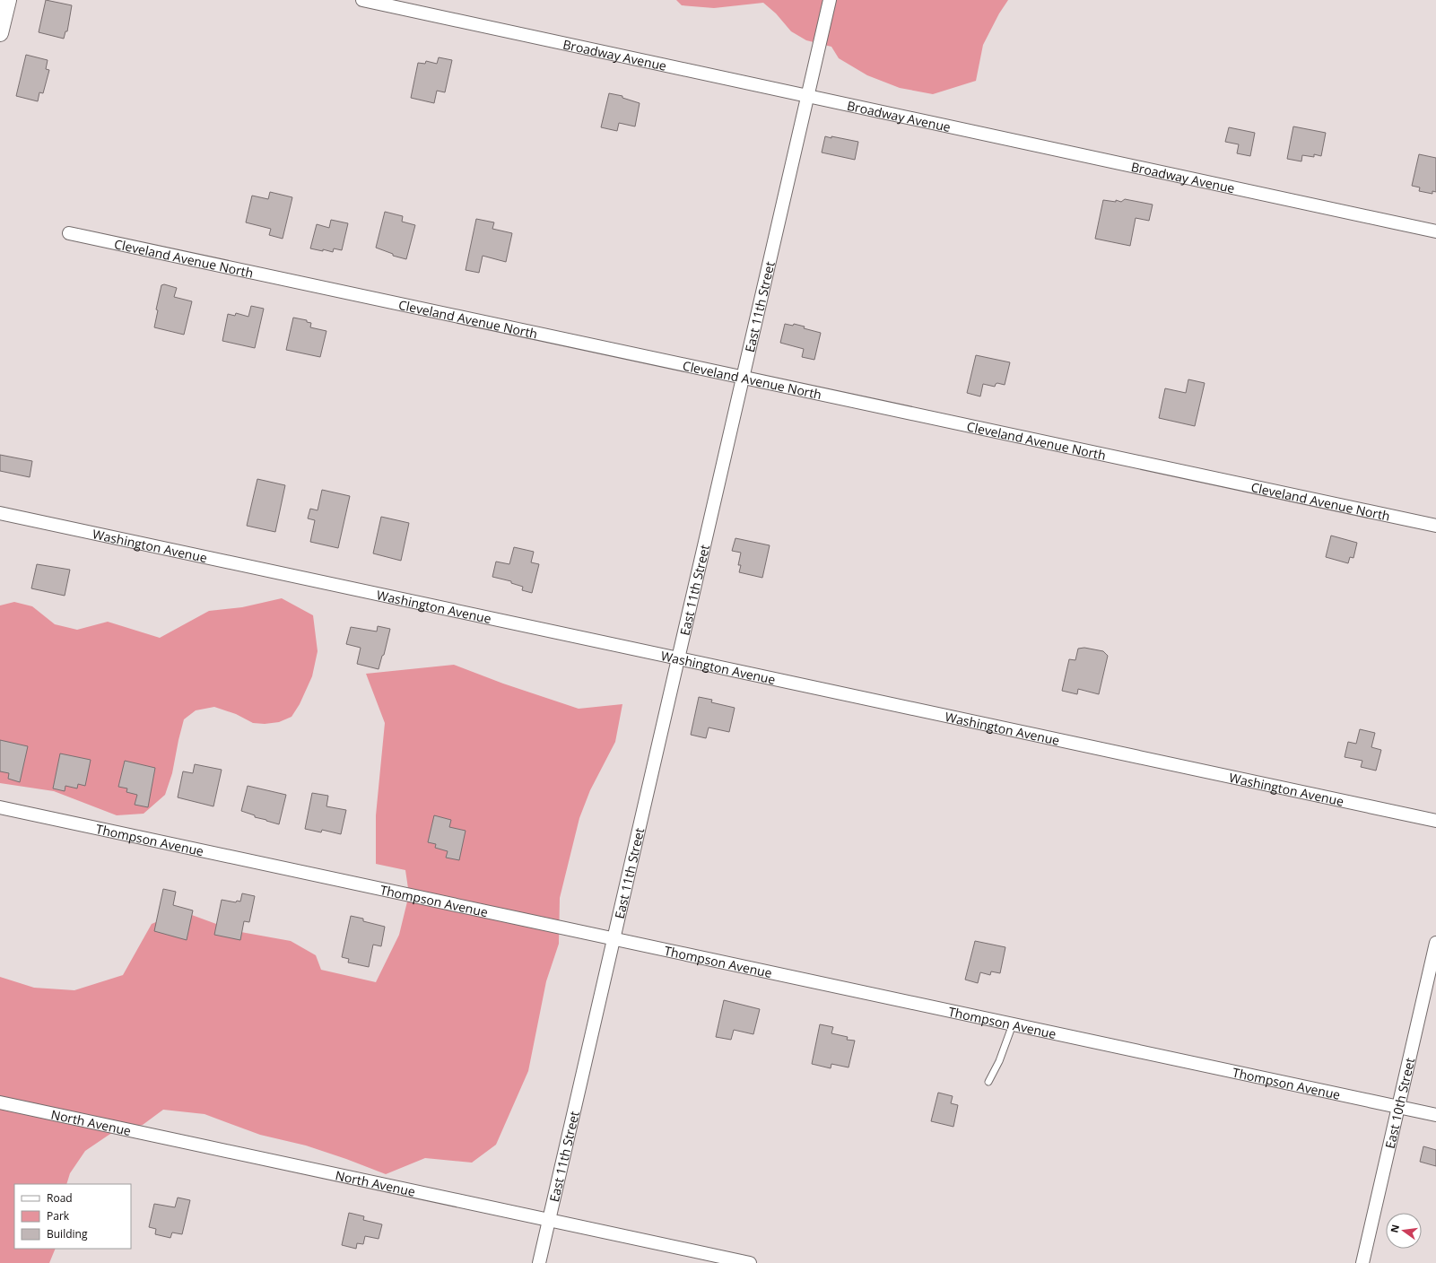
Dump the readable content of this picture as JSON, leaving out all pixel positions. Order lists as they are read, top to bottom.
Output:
{
  "streets": {
    "street": [
      "Broadway Avenue",
      "Cleveland Avenue North",
      "East 11th Street",
      "Washington Avenue",
      "Thompson Avenue",
      "East 10th Street",
      "North Avenue"
    ]
  },
  "crossings": [
    ["Broadway Avenue", "East 11th Street"],
    ["Cleveland Avenue North", "East 11th Street"],
    ["East 11th Street", "Washington Avenue"],
    ["East 11th Street", "Thompson Avenue"],
    ["East 11th Street", "North Avenue"],
    ["Thompson Avenue", "East 10th Street"]
  ],
  "legend": ["Road", "Park", "Building"],
  "north": "left"
}
